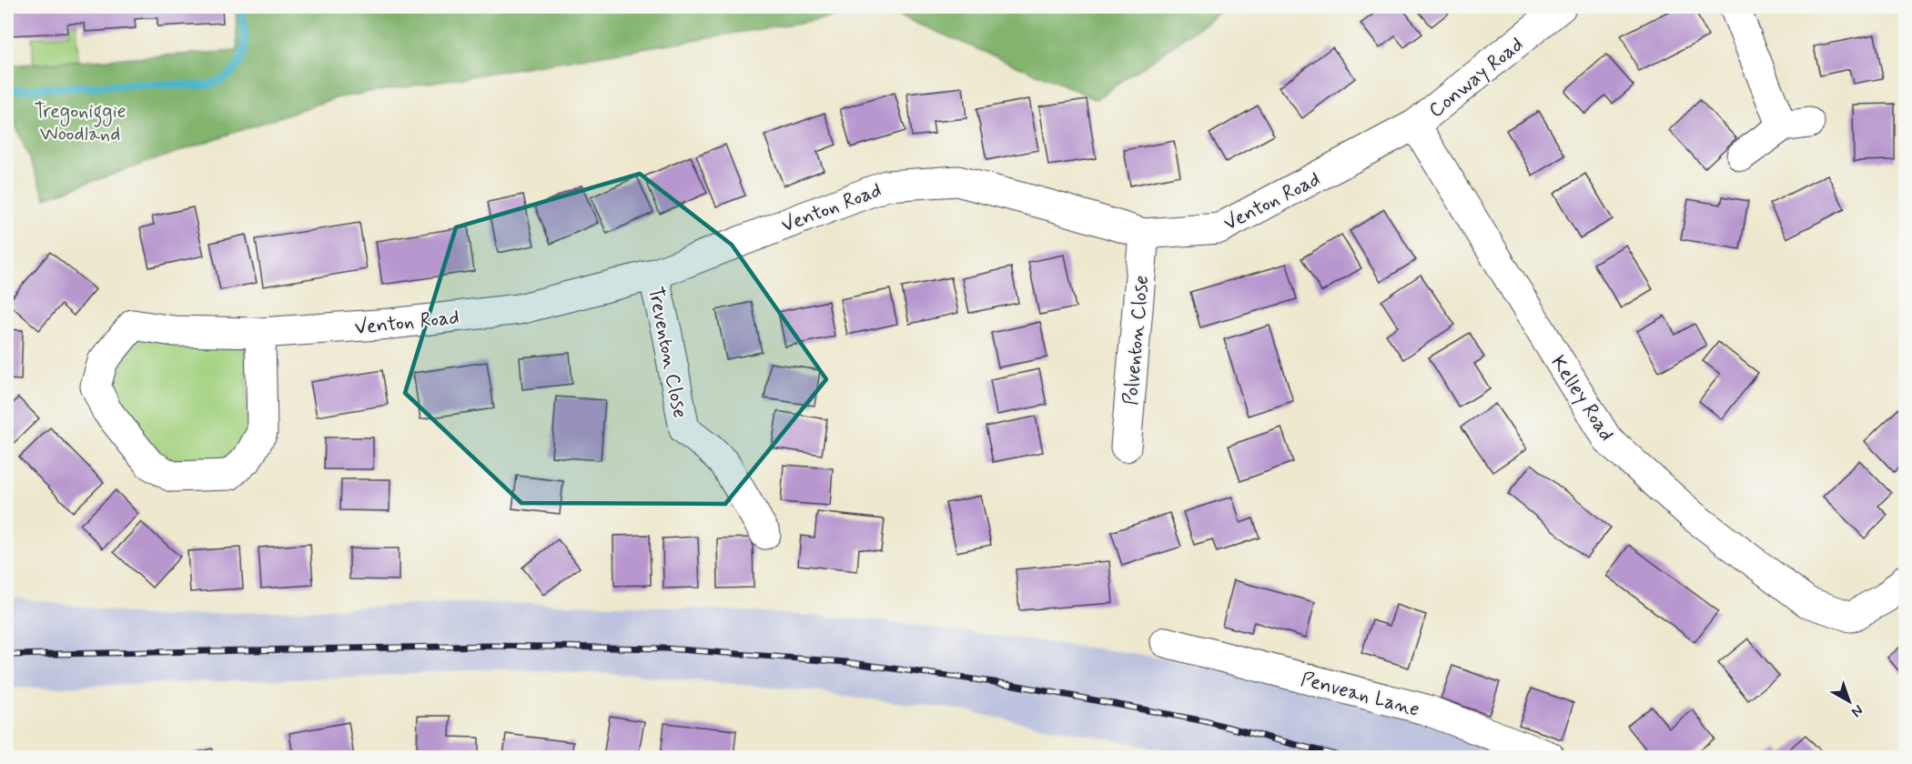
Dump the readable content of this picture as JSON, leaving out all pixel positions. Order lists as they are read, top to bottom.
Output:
{
  "streets": {
    "street": [
      "Conway Road",
      "Venton Road",
      "Polventon Close",
      "Treventon Close",
      "Kelley Road",
      "Penvean Lane"
    ]
  },
  "crossings": [
    ["Conway Road", "Venton Road"],
    ["Conway Road", "Kelley Road"],
    ["Venton Road", "Polventon Close"],
    ["Venton Road", "Treventon Close"],
    ["Venton Road", "Kelley Road"]
  ],
  "parks": ["Tregoniggie Woodland"],
  "north": "bottom right"
}
